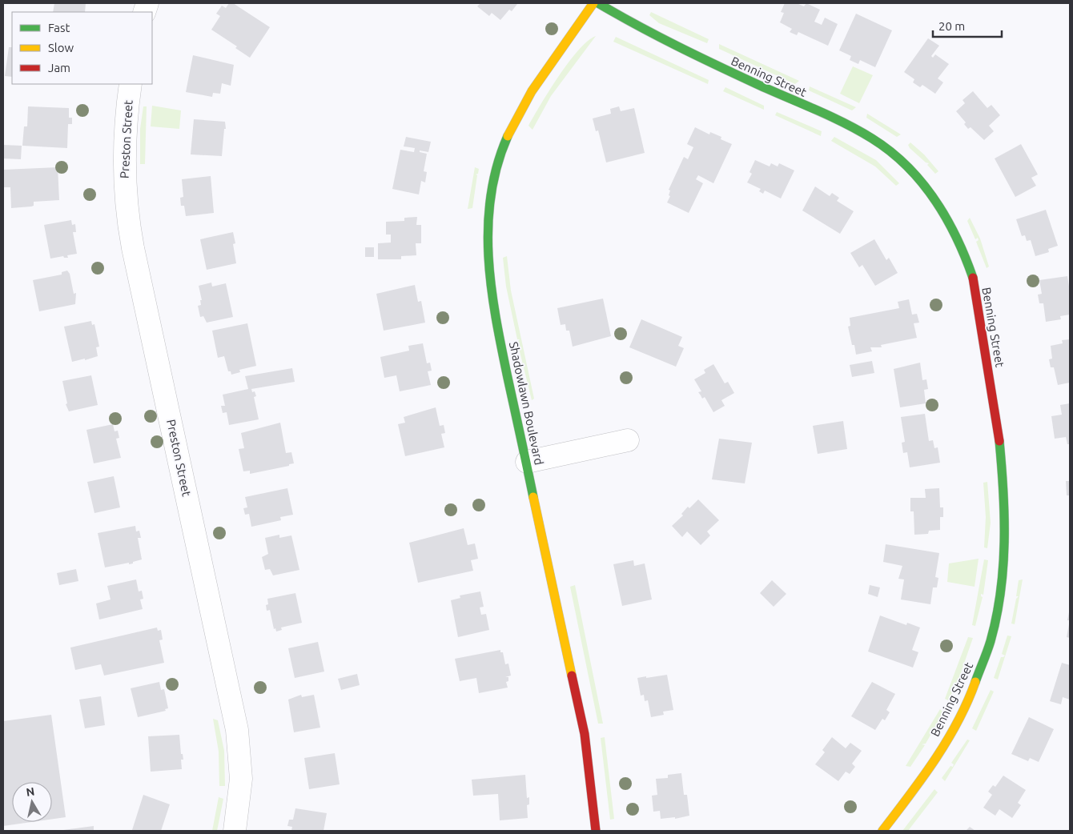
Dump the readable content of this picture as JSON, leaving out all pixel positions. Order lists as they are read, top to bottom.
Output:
{
  "streets": {
    "street": ["Benning Street", "Preston Street", "Shadowlawn Boulevard"]
  },
  "legend": ["Fast", "Slow", "Jam"],
  "scale_bar": "20 m",
  "north": "top"
}
